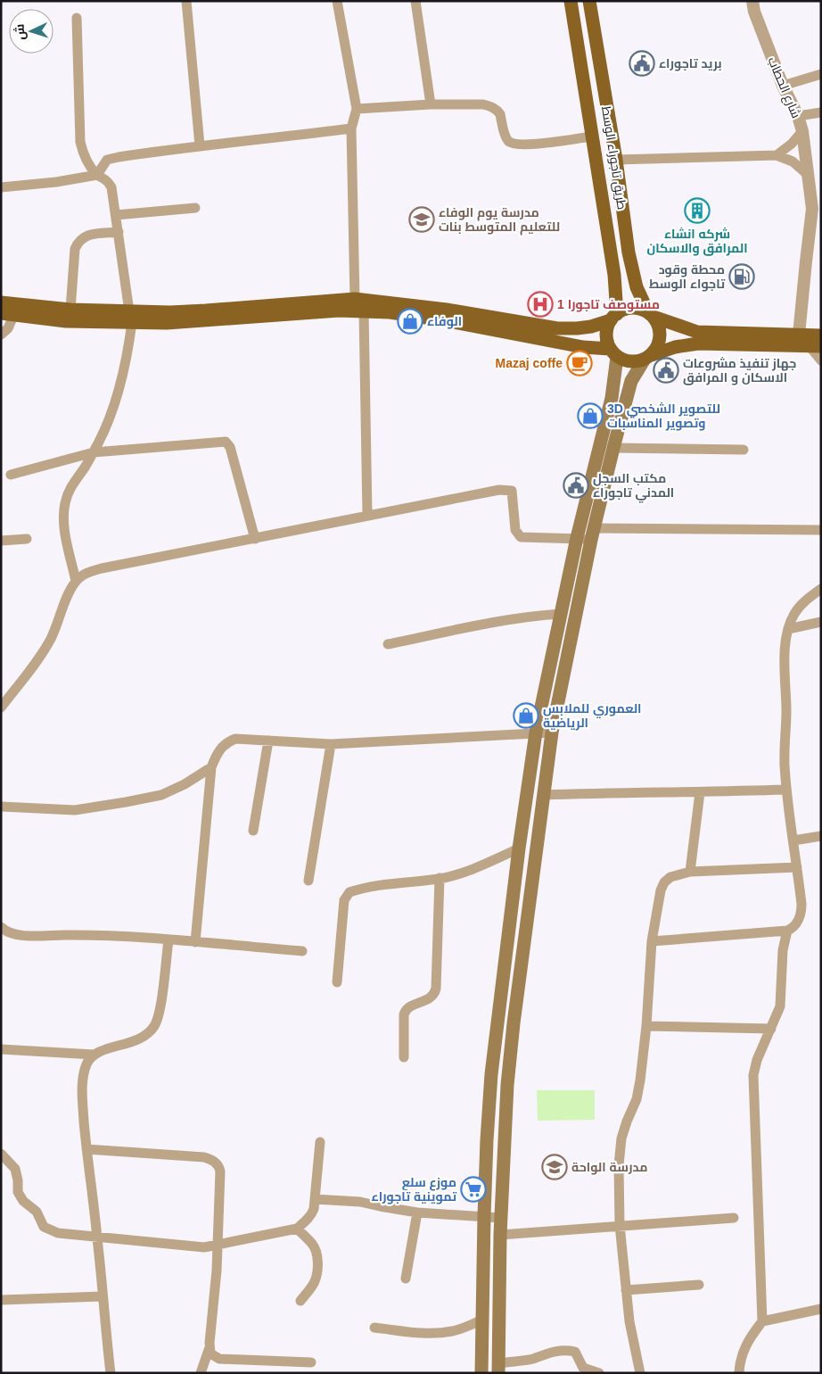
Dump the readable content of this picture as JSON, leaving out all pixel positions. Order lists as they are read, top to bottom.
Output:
{
  "streets": {
    "main road": ["طريق تاجوراء الوسط"],
    "street": ["شارع الحطاب"]
  },
  "places": {
    "public building": ["بريد تاجوراء", "جهاز تنفيذ مشروعات الاسكان و المرافق", "مكتب السجل المدني تاجوراء"],
    "building": ["شركه انشاء المرافق والاسكان"],
    "school or university": ["مدرسة يوم الوفاء للتعليم المتوسط بنات", "مدرسة الواحة"],
    "fuel station": ["محطة وقود تاجواء الوسط"],
    "hospital": ["مستوصف تاجورا 1"],
    "shop": ["الوفاء", "3D للتصوير الشخصي وتصوير المناسبات", "العموري للملابس الرياضية"],
    "cafe": ["Mazaj coffe"],
    "supermarket": ["موزع سلع تموينية تاجوراء"]
  },
  "north": "left"
}
